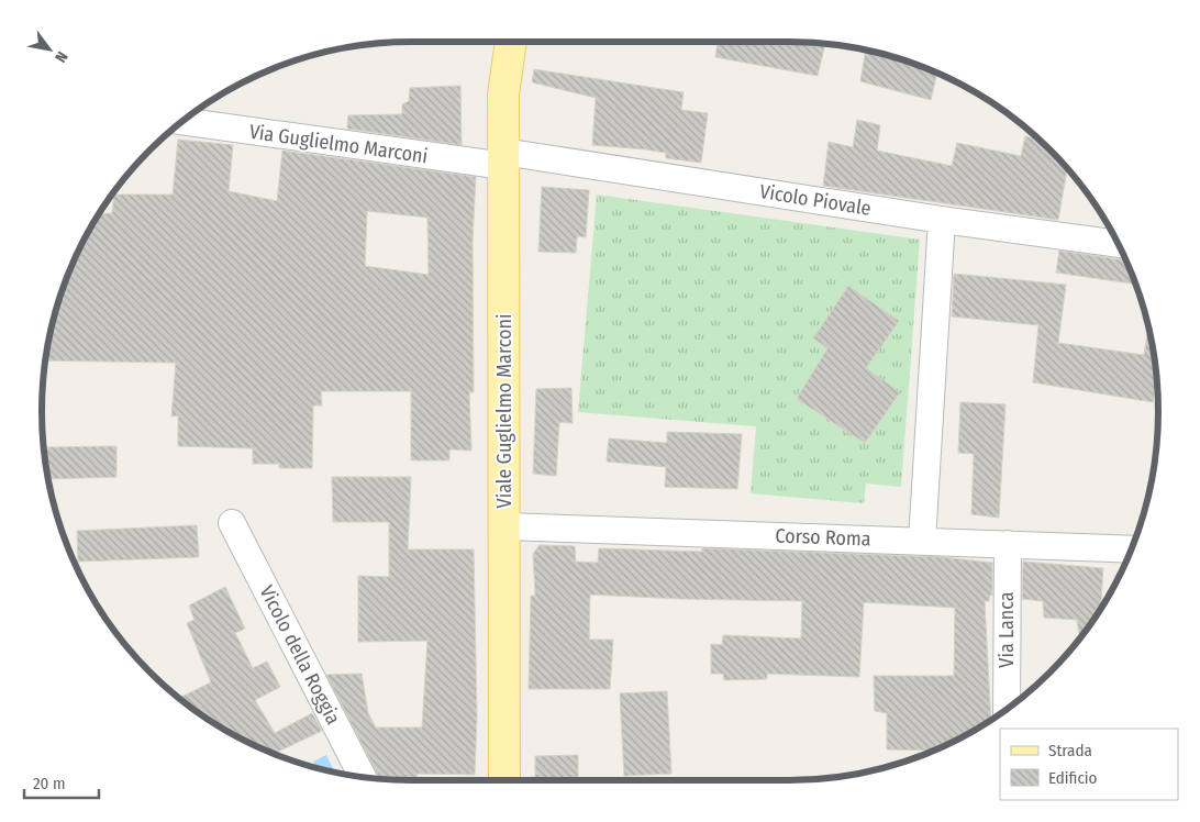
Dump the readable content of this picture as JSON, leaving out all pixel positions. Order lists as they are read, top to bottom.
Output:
{
  "streets": {
    "main road": ["Viale Guglielmo Marconi"],
    "street": [
      "Via Guglielmo Marconi",
      "Vicolo Piovale",
      "Corso Roma",
      "Via Lanca",
      "Vicolo della Roggia"
    ]
  },
  "crossings": [
    ["Via Guglielmo Marconi", "Vicolo Piovale"],
    ["Via Guglielmo Marconi", "Viale Guglielmo Marconi"],
    ["Vicolo Piovale", "Viale Guglielmo Marconi"],
    ["Viale Guglielmo Marconi", "Corso Roma"],
    ["Corso Roma", "Via Lanca"]
  ],
  "legend": ["Strada", "Edificio"],
  "scale_bar": "20 m",
  "north": "bottom right"
}
